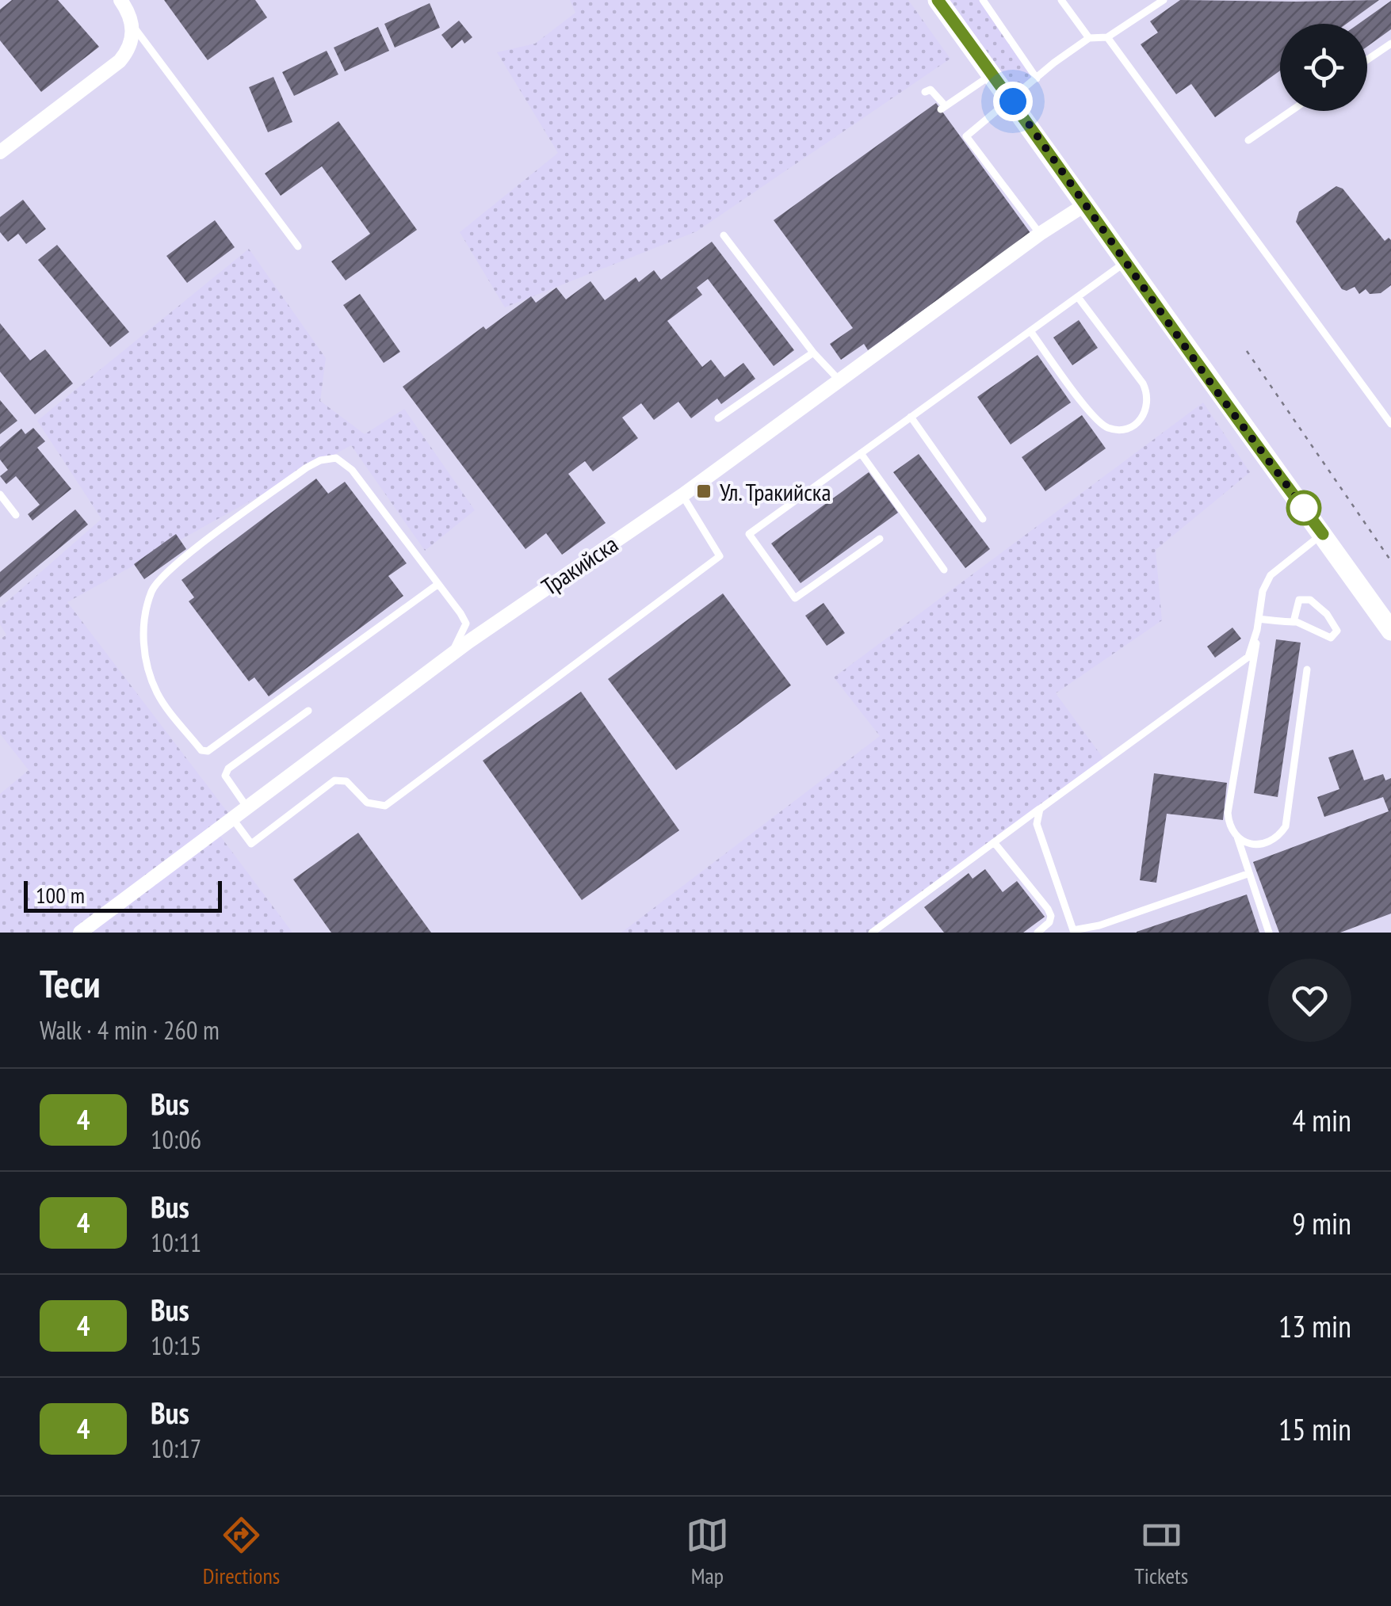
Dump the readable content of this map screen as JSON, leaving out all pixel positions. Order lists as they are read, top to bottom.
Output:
{
  "streets": {
    "street": ["Тракийска"]
  },
  "places": {
    "transit": ["Ул. Тракийска"]
  },
  "lines": ["bus line 4"],
  "scale_bar": "100 m",
  "page": {
    "scale": "100 m",
    "heading": ["Теси", "Walk · 4 min · 260 m"],
    "list": [
      {
        "mark": "4",
        "name": "Bus",
        "note": "10:06",
        "value": "4 min"
      },
      {
        "mark": "4",
        "name": "Bus",
        "note": "10:11",
        "value": "9 min"
      },
      {
        "mark": "4",
        "name": "Bus",
        "note": "10:15",
        "value": "13 min"
      },
      {
        "mark": "4",
        "name": "Bus",
        "note": "10:17",
        "value": "15 min"
      }
    ],
    "tabs": ["Directions", "Map", "Tickets"]
  }
}
